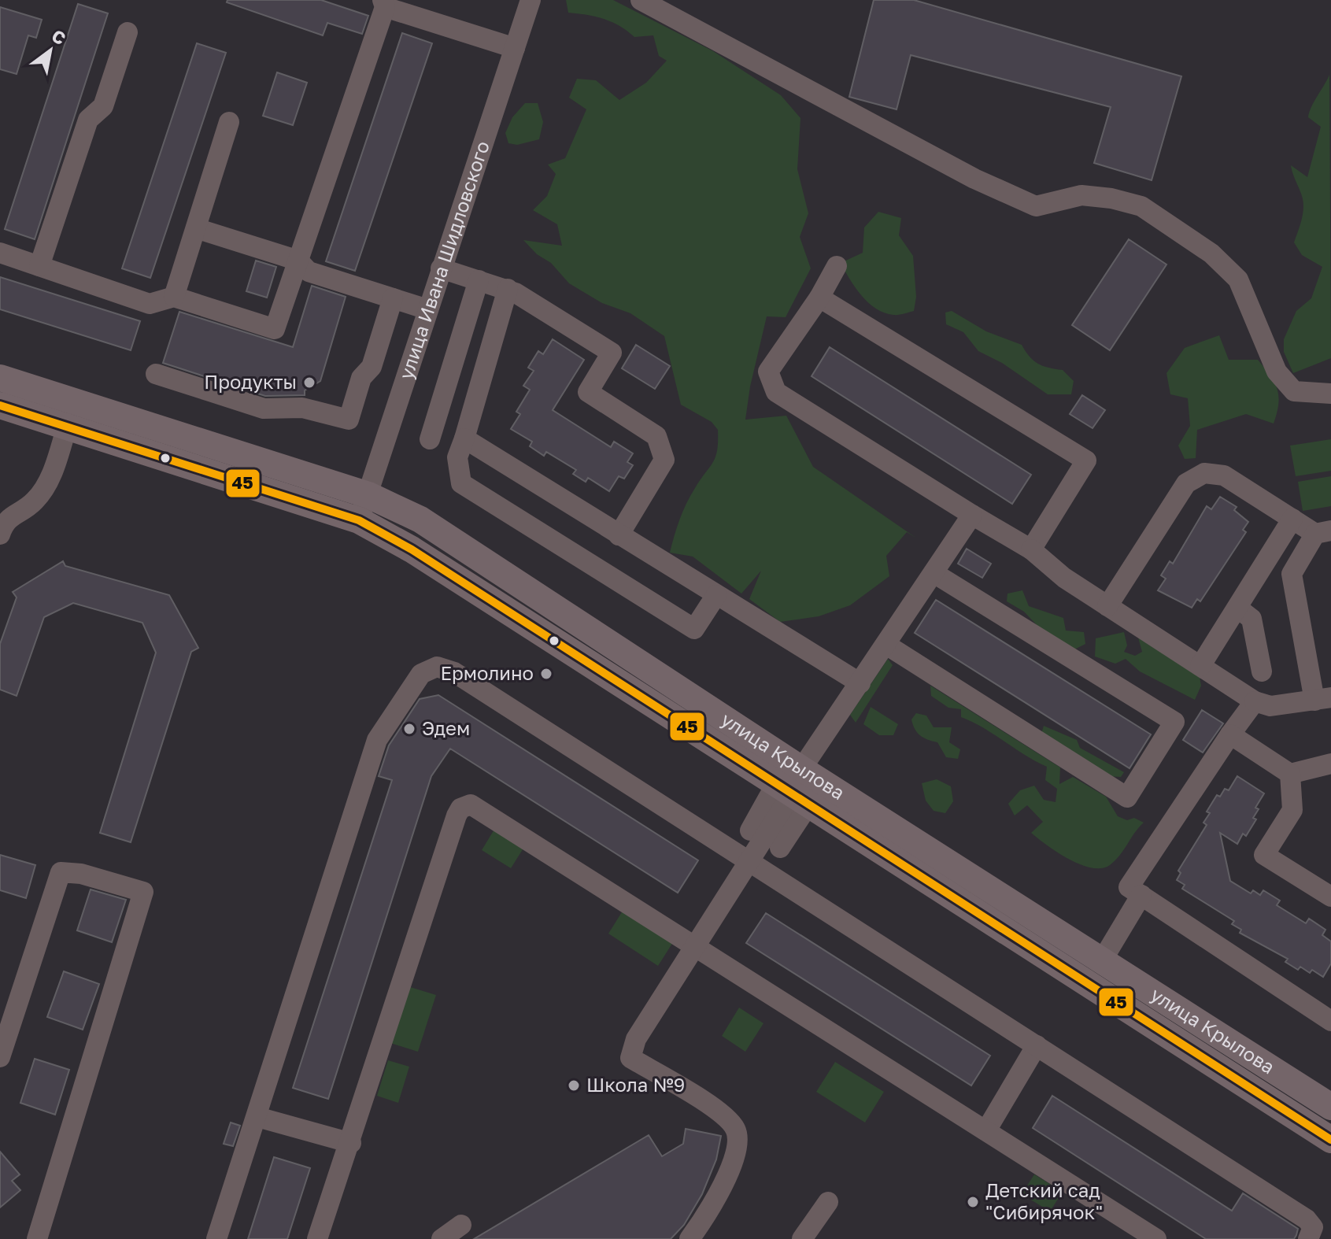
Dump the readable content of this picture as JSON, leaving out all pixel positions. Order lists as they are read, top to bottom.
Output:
{
  "streets": {
    "main road": ["улица Крылова"],
    "street": ["улица Ивана Шидловского"]
  },
  "crossings": [
    ["улица Ивана Шидловского", "улица Крылова"]
  ],
  "places": [
    "Продукты",
    "Ермолино",
    "Эдем",
    "Школа №9",
    "Детский сад \"Сибирячок\""
  ],
  "lines": ["transit line 45"],
  "north": "top right"
}
